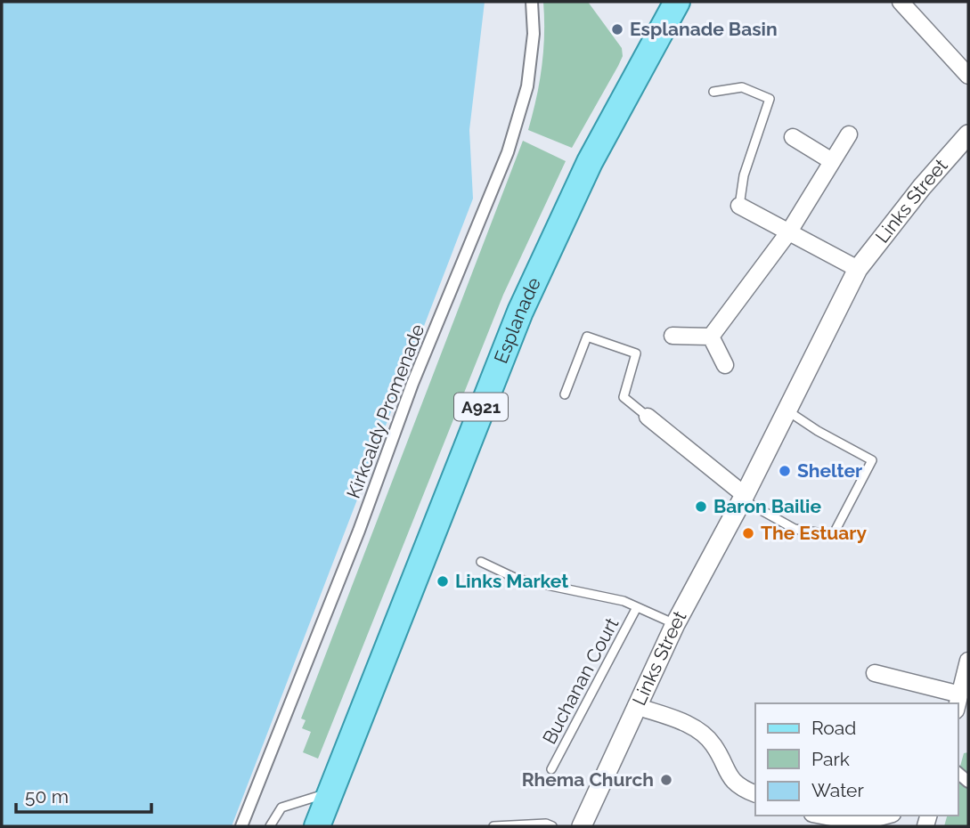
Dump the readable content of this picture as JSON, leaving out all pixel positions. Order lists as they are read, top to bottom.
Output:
{
  "streets": {
    "main road": ["Esplanade", "A921"],
    "street": ["Links Street", "Kirkcaldy Promenade"],
    "lane": ["Buchanan Court"]
  },
  "crossings": [
    ["Links Street", "Buchanan Court"]
  ],
  "places": [
    "Esplanade Basin",
    "Shelter",
    "Baron Bailie",
    "The Estuary",
    "Links Market",
    "Rhema Church"
  ],
  "legend": ["Road", "Park", "Water"],
  "scale_bar": "50 m"
}
